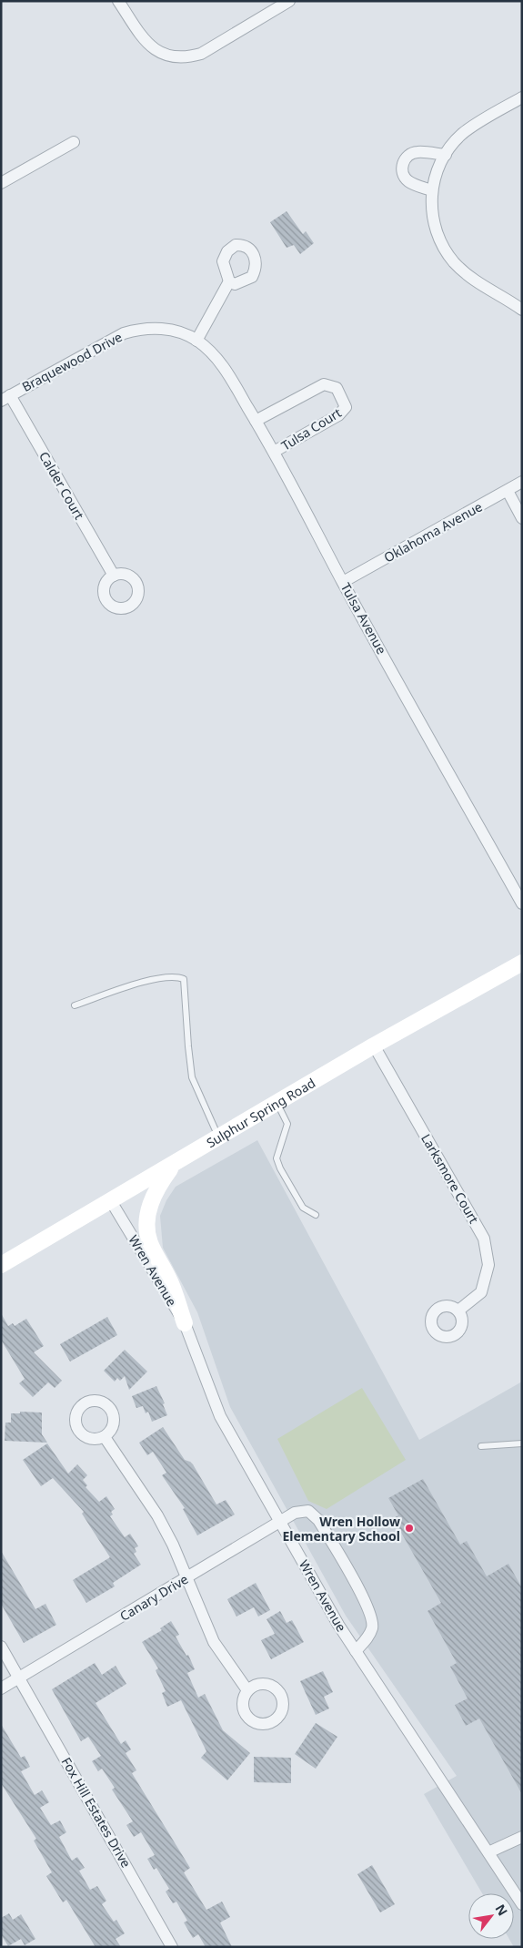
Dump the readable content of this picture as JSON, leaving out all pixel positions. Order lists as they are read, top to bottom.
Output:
{
  "streets": {
    "main road": ["Sulphur Spring Road"],
    "street": [
      "Braquewood Drive",
      "Tulsa Court",
      "Calder Court",
      "Oklahoma Avenue",
      "Tulsa Avenue",
      "Larksmore Court",
      "Wren Avenue",
      "Canary Drive",
      "Fox Hill Estates Drive"
    ]
  },
  "crossings": [
    ["Braquewood Drive", "Calder Court"],
    ["Braquewood Drive", "Tulsa Avenue"],
    ["Tulsa Court", "Tulsa Avenue"],
    ["Oklahoma Avenue", "Tulsa Avenue"],
    ["Sulphur Spring Road", "Larksmore Court"],
    ["Sulphur Spring Road", "Wren Avenue"],
    ["Wren Avenue", "Canary Drive"],
    ["Canary Drive", "Fox Hill Estates Drive"]
  ],
  "places": ["Wren Hollow Elementary School"],
  "north": "top right"
}
